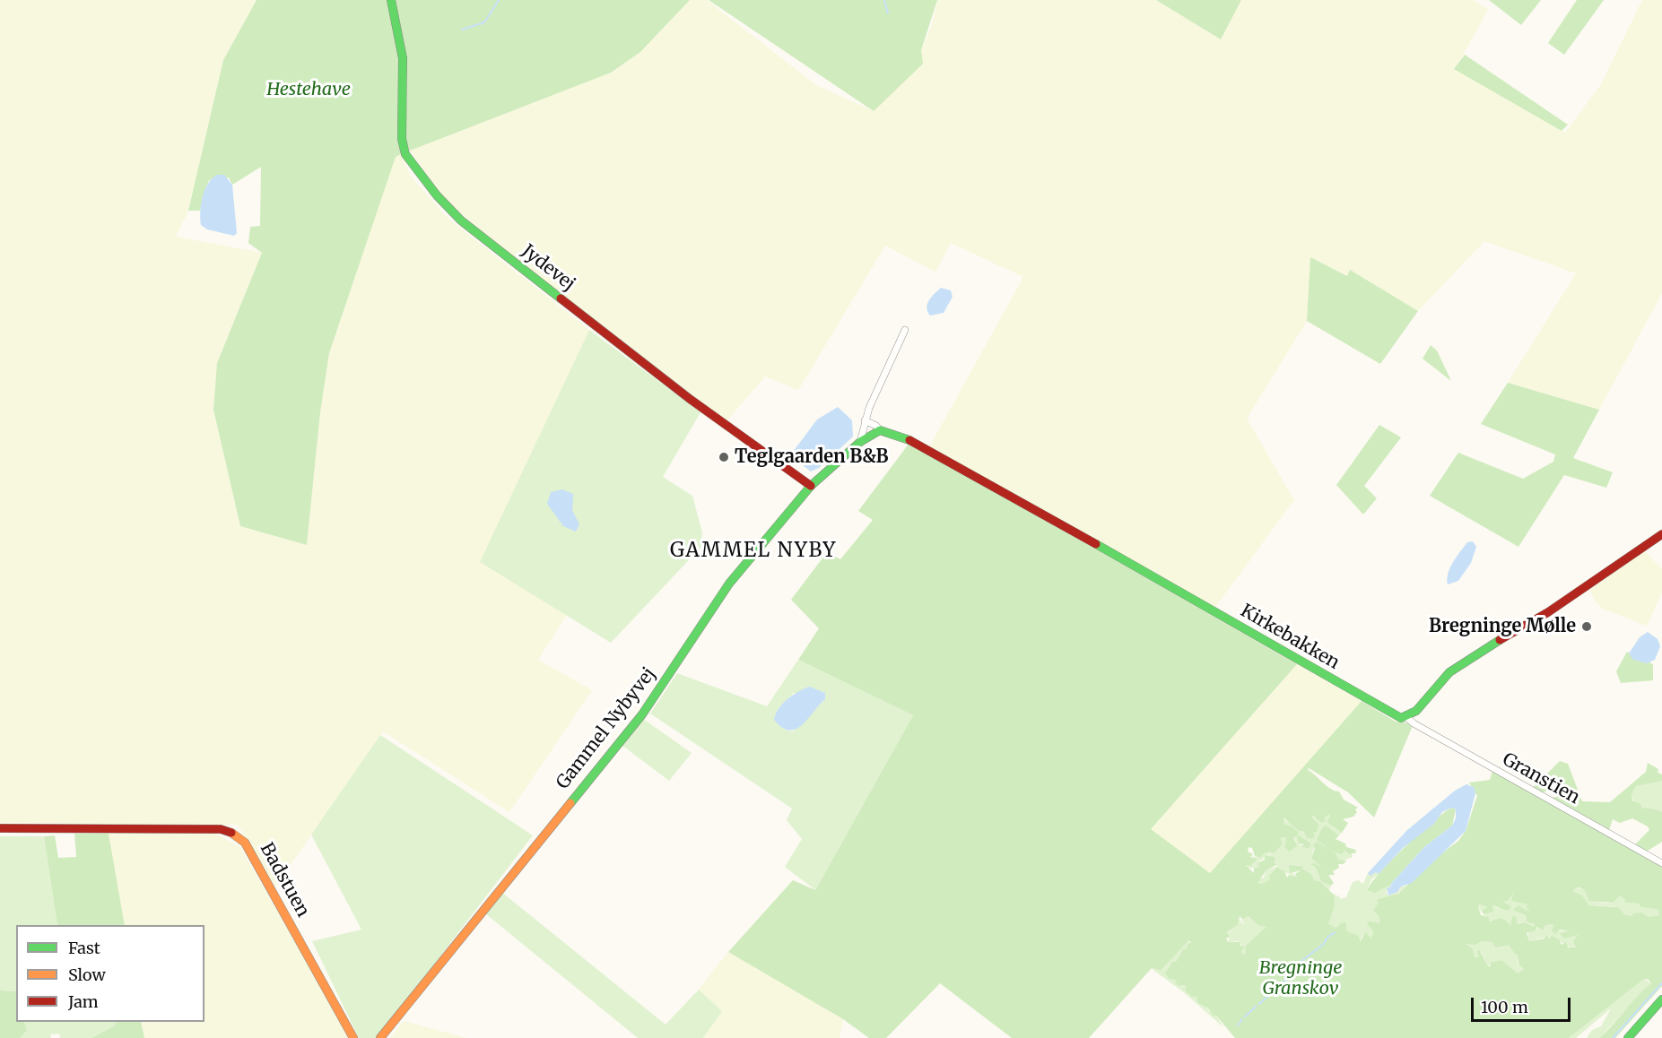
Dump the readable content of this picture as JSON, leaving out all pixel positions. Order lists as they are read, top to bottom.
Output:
{
  "streets": {
    "street": [
      "Jydevej",
      "Kirkebakken",
      "Gammel Nybyvej",
      "Granstien",
      "Badstuen"
    ]
  },
  "crossings": [
    ["Jydevej", "Gammel Nybyvej"],
    ["Kirkebakken", "Gammel Nybyvej"],
    ["Kirkebakken", "Granstien"]
  ],
  "districts": ["GAMMEL NYBY"],
  "parks": ["Hestehave", "Bregninge Granskov"],
  "places": ["Teglgaarden B&B", "Bregninge Mølle"],
  "legend": ["Fast", "Slow", "Jam"],
  "scale_bar": "100 m"
}
